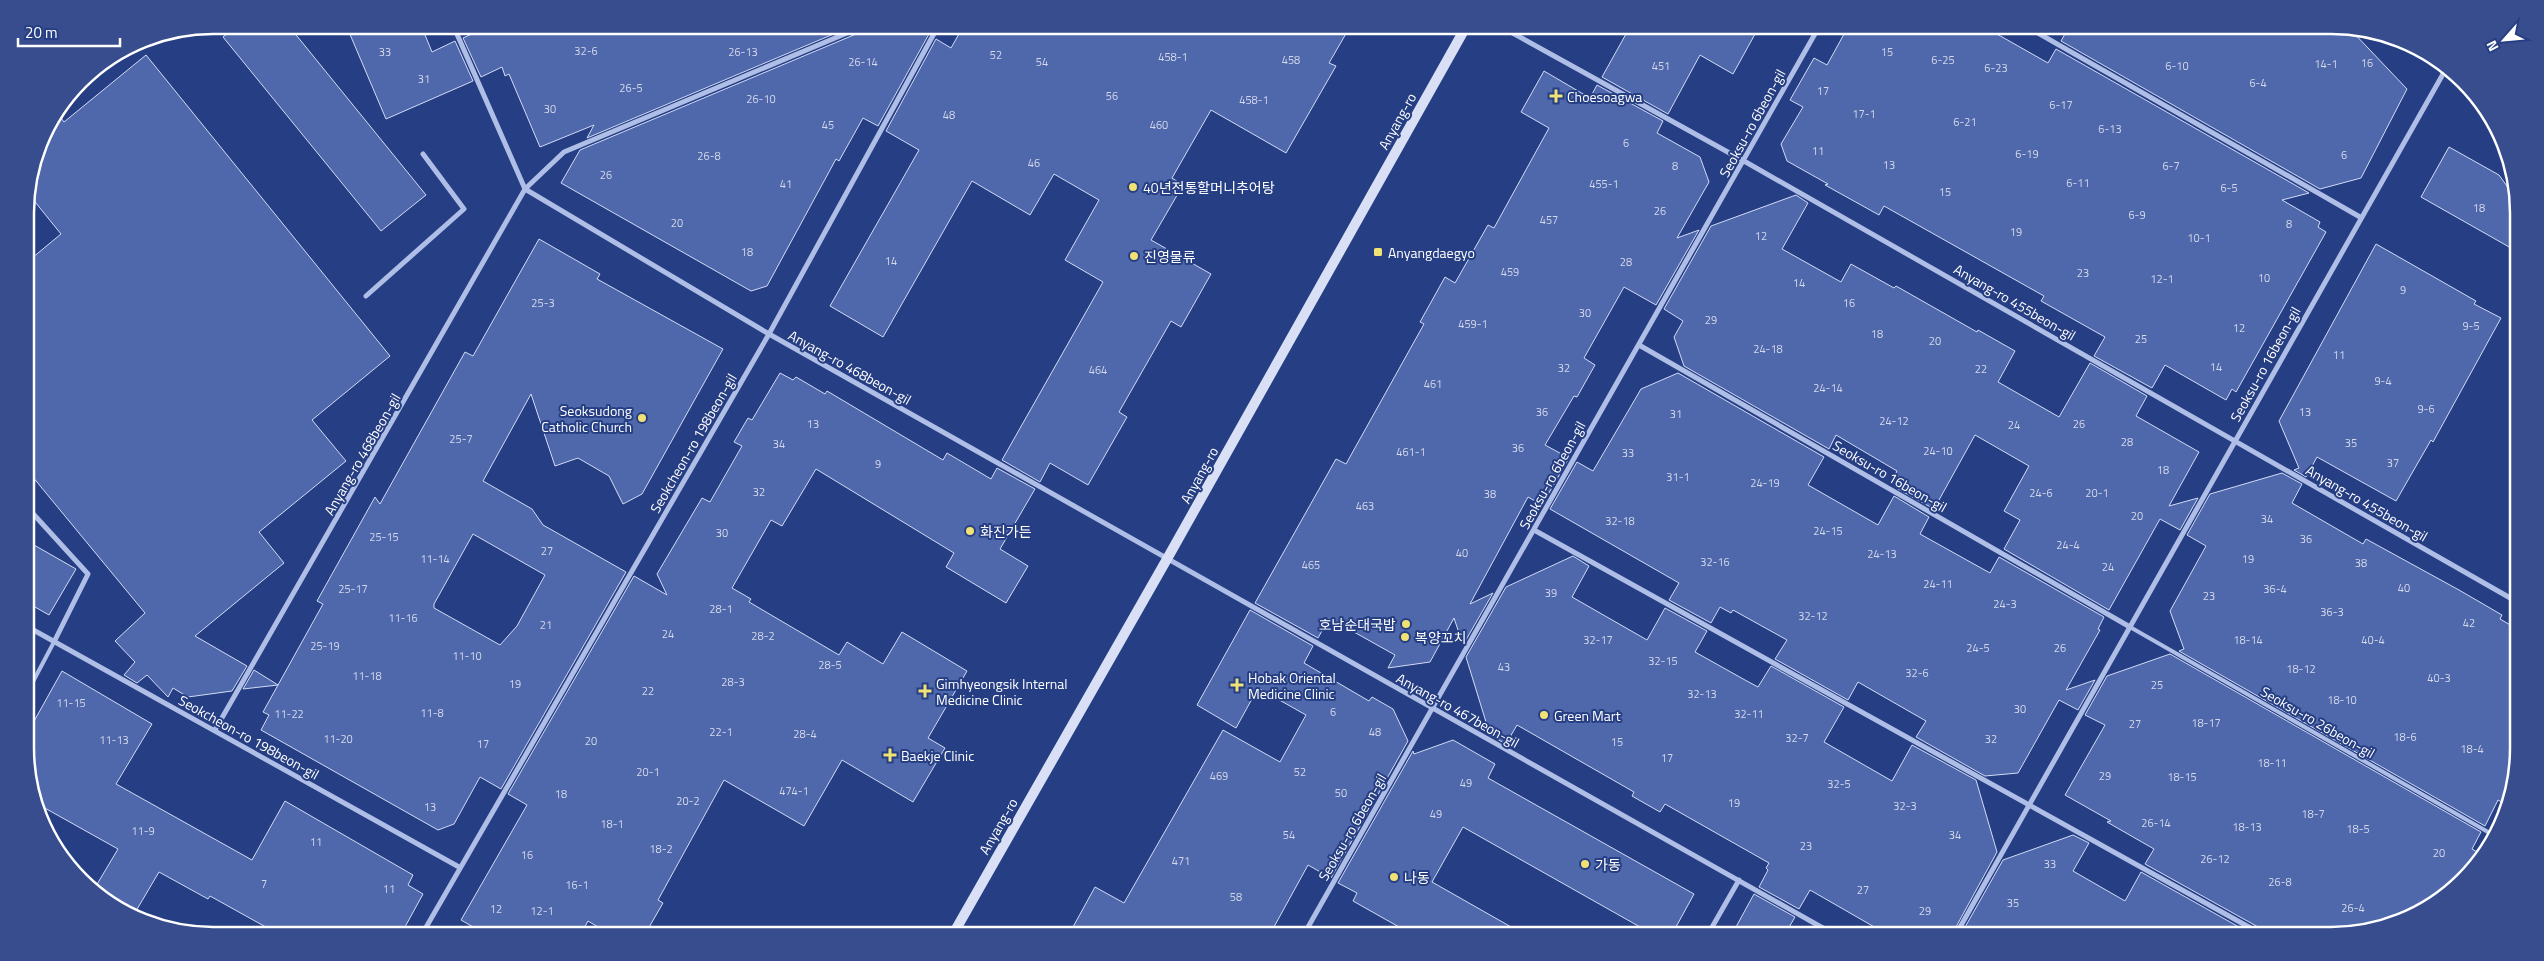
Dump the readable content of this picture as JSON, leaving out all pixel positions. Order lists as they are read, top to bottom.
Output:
{
  "streets": {
    "street": [
      "Anyang-ro",
      "Seoksu-ro 6beon-gil",
      "Anyang-ro 455beon-gil",
      "Seoksu-ro 16beon-gil",
      "Anyang-ro 468beon-gil",
      "Seokcheon-ro 198beon-gil",
      "Anyang-ro 467beon-gil"
    ],
    "lane": ["Seoksu-ro 26beon-gil"]
  },
  "crossings": [
    ["Anyang-ro", "Anyang-ro 468beon-gil"],
    ["Anyang-ro", "Anyang-ro 467beon-gil"],
    ["Seoksu-ro 6beon-gil", "Anyang-ro 455beon-gil"],
    ["Seoksu-ro 6beon-gil", "Seoksu-ro 16beon-gil"],
    ["Seoksu-ro 6beon-gil", "Anyang-ro 467beon-gil"],
    ["Anyang-ro 455beon-gil", "Seoksu-ro 16beon-gil"],
    ["Seoksu-ro 16beon-gil", "Seoksu-ro 26beon-gil"],
    ["Anyang-ro 468beon-gil", "Seokcheon-ro 198beon-gil"],
    ["Anyang-ro 468beon-gil", "Anyang-ro 467beon-gil"]
  ],
  "places": {
    "health": [
      "Choesoagwa",
      "Hobak Oriental Medicine Clinic",
      "Gimhyeongsik Internal Medicine Clinic",
      "Baekje Clinic"
    ],
    "other": [
      "40년전통할머니추어탕",
      "진영물류",
      "Seoksudong Catholic Church",
      "화진가든",
      "호남순대국밥",
      "복양꼬치",
      "Green Mart",
      "가동",
      "나동"
    ],
    "transit": ["Anyangdaegyo"]
  },
  "house_numbers": [
    "32-6",
    "33",
    "26-13",
    "15",
    "52",
    "458-1",
    "458",
    "6-25",
    "26-14",
    "54",
    "16",
    "14-1",
    "451",
    "6-10",
    "6-23",
    "31",
    "6-4",
    "26-5",
    "17",
    "56",
    "26-10",
    "458-1",
    "6-17",
    "30",
    "17-1",
    "48",
    "6-21",
    "45",
    "460",
    "6-13",
    "6",
    "11",
    "6-19",
    "6",
    "26-8",
    "46",
    "13",
    "8",
    "6-7",
    "26",
    "6-11",
    "41",
    "455-1",
    "6-5",
    "15",
    "18",
    "26",
    "6-9",
    "457",
    "20",
    "8",
    "19",
    "12",
    "10-1",
    "18",
    "14",
    "28",
    "459",
    "23",
    "10",
    "12-1",
    "14",
    "9",
    "25-3",
    "16",
    "30",
    "29",
    "459-1",
    "9-5",
    "12",
    "18",
    "25",
    "20",
    "24-18",
    "11",
    "14",
    "32",
    "22",
    "464",
    "9-4",
    "461",
    "24-14",
    "9-6",
    "36",
    "13",
    "31",
    "24-12",
    "13",
    "26",
    "24",
    "25-7",
    "28",
    "35",
    "34",
    "36",
    "24-10",
    "461-1",
    "33",
    "37",
    "9",
    "18",
    "31-1",
    "24-19",
    "32",
    "24-6",
    "20-1",
    "38",
    "463",
    "20",
    "34",
    "32-18",
    "24-15",
    "30",
    "25-15",
    "36",
    "24-4",
    "27",
    "40",
    "24-13",
    "11-14",
    "19",
    "32-16",
    "38",
    "465",
    "24",
    "24-11",
    "40",
    "25-17",
    "36-4",
    "39",
    "23",
    "24-3",
    "28-1",
    "36-3",
    "32-12",
    "11-16",
    "42",
    "21",
    "24",
    "28-2",
    "32-17",
    "18-14",
    "40-4",
    "25-19",
    "24-5",
    "26",
    "11-10",
    "32-15",
    "28-5",
    "43",
    "18-12",
    "32-6",
    "11-18",
    "40-3",
    "28-3",
    "19",
    "25",
    "22",
    "32-13",
    "18-10",
    "11-15",
    "30",
    "6",
    "11-8",
    "11-22",
    "32-11",
    "18-17",
    "27",
    "22-1",
    "48",
    "28-4",
    "18-6",
    "32-7",
    "11-20",
    "32",
    "11-13",
    "20",
    "15",
    "17",
    "18-4",
    "17",
    "18-11",
    "20-1",
    "52",
    "469",
    "29",
    "18-15",
    "49",
    "32-5",
    "474-1",
    "50",
    "18",
    "20-2",
    "19",
    "32-3",
    "13",
    "49",
    "18-7",
    "26-14",
    "18-1",
    "18-13",
    "18-5",
    "11-9",
    "54",
    "34",
    "11",
    "23",
    "18-2",
    "20",
    "16",
    "26-12",
    "471",
    "33",
    "26-8",
    "7",
    "16-1",
    "11",
    "27",
    "58",
    "35",
    "26-4",
    "12",
    "12-1",
    "29"
  ],
  "scale_bar": "20 m",
  "north": "bottom left"
}
